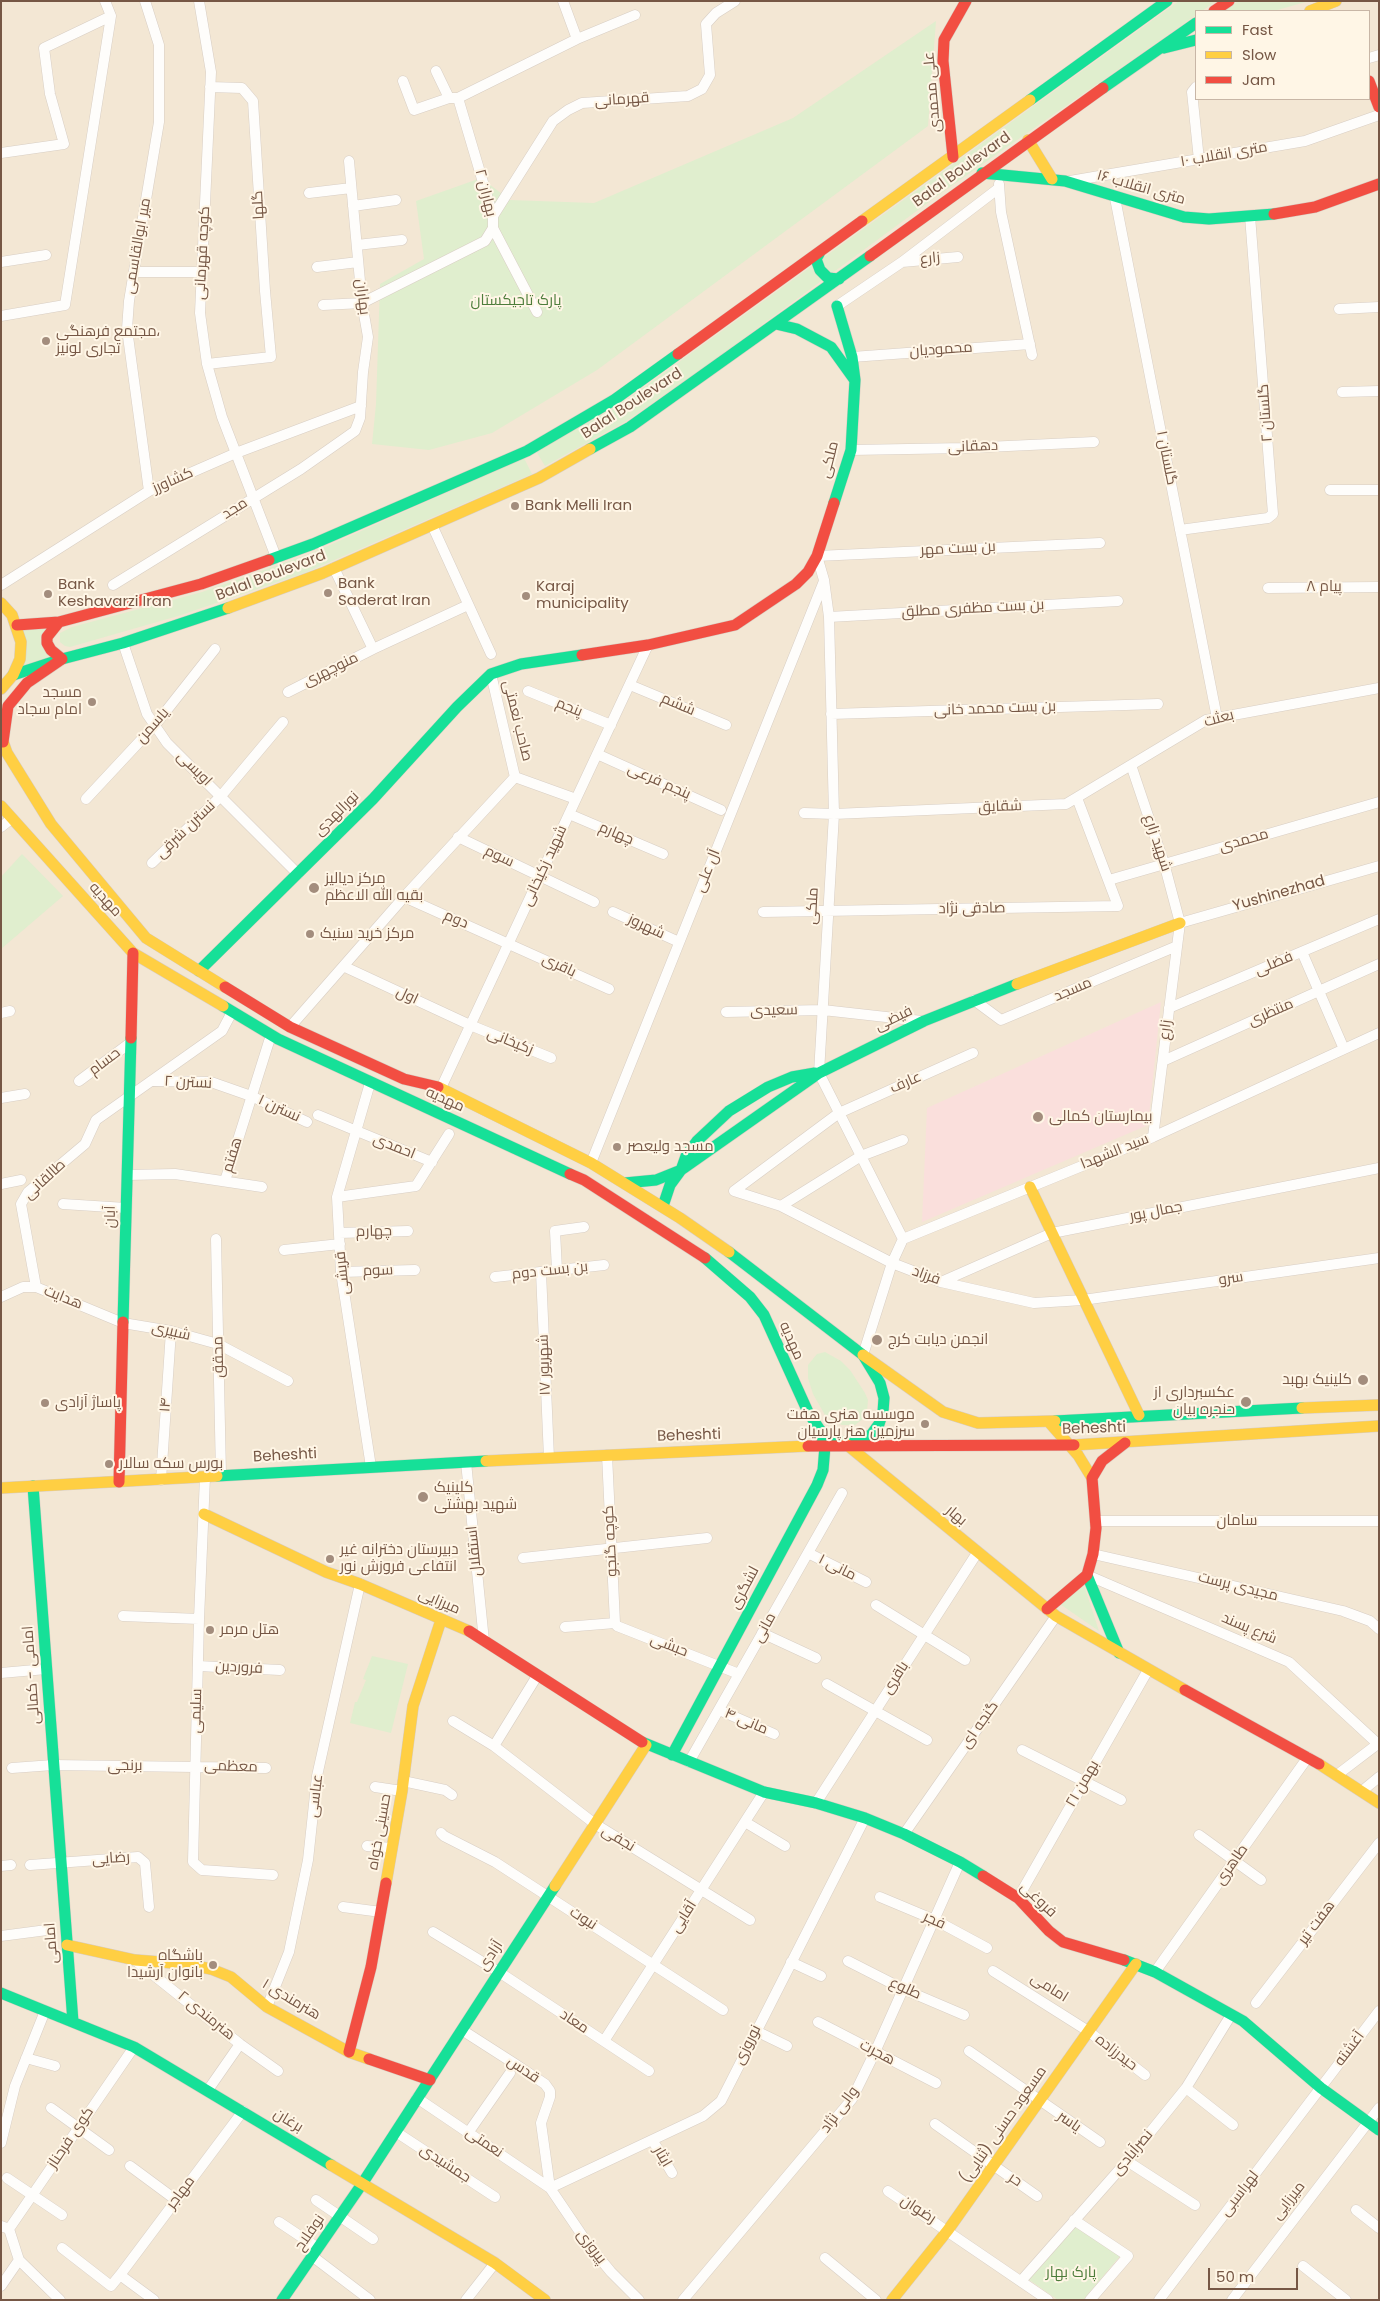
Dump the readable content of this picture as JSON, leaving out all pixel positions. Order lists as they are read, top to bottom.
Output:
{
  "streets": {
    "main road": [
      "علی محمدی",
      "Balal Boulevard",
      "۱۶ متری انقلاب",
      "ملکی",
      "صاحب نعمتی",
      "نورالهدی",
      "مهدیه",
      "فیضی",
      "آبان",
      "Beheshti",
      "بهار",
      "لشگری",
      "میرزایی",
      "امامی - کمالی",
      "حسینی خواه",
      "فروغی",
      "امامی",
      "آزادی",
      "هنرمندی ۱",
      "برغان",
      "مسعود حسنی (ثنایی)",
      "نوفلاح"
    ],
    "street": [
      "قهرمانی",
      "۱۰ متری انقلاب",
      "بهاران ۲",
      "گلها",
      "میر ابوالقاسمی",
      "کوچه قهرمانی",
      "زارع",
      "بهاران",
      "محمودیان",
      "گلستان ۲",
      "دهقانی",
      "گلستان ۱",
      "کشاورز",
      "مجد",
      "بن بست مهر",
      "پیام ۸",
      "بن بست مظفری مطلق",
      "منوچهری",
      "ششم",
      "پنجم",
      "بن بست محمد خانی",
      "بعثت",
      "یاسمن",
      "اویسی",
      "پنجم فرعی",
      "شقایق",
      "نسترن شرقی",
      "چهارم",
      "محمدی",
      "شهید زارع",
      "سوم",
      "شهید زکیخانی",
      "آل علی",
      "Yushinezhad",
      "صادقی نژاد",
      "دوم",
      "شهروز",
      "فضلی",
      "باقری",
      "مسجد",
      "اول",
      "سعیدی",
      "منتظری",
      "زکیخانی",
      "حسام",
      "نسترن ۲",
      "عارف",
      "نسترن ۱",
      "احمدی",
      "سید الشهدا",
      "هفتم",
      "طالقانی",
      "جمال پور",
      "بن بست دوم",
      "قریشی",
      "فرزاد",
      "سرو",
      "هدایت",
      "شبیری",
      "محقق",
      "۱۷ شهریور",
      "۱۴",
      "سامان",
      "کوچه گنجو",
      "استقلال",
      "مانی ۱",
      "مجیدی پرست",
      "مانی",
      "شرع پسند",
      "حبشی",
      "فروردین",
      "سلیمی",
      "مانی ۴",
      "گنجه ای",
      "برنجی",
      "معظمی",
      "۲۱ بهمن",
      "عباسی",
      "نجفی",
      "رضایی",
      "طاهری",
      "آقایی",
      "نبوت",
      "فجر",
      "هفت تیر",
      "طلوع",
      "هنرمندی ۲",
      "معاد",
      "نوروزی",
      "آغشته",
      "هجرت",
      "حیدرزاده",
      "قدس",
      "والی نژاد",
      "یاسر",
      "کوی فرحناز",
      "نعمتی",
      "نصرآبادی",
      "ایثار",
      "جمشیدی",
      "حر",
      "مهاجر",
      "لهراسبی",
      "رضوان",
      "پیروزی"
    ]
  },
  "crossings": [
    ["علی محمدی", "Balal Boulevard"],
    ["قهرمانی", "بهاران ۲"],
    ["۱۰ متری انقلاب", "۱۶ متری انقلاب"],
    ["Balal Boulevard", "۱۶ متری انقلاب"],
    ["Balal Boulevard", "منوچهری"],
    ["Balal Boulevard", "اویسی"],
    ["۱۶ متری انقلاب", "گلستان ۲"],
    ["۱۶ متری انقلاب", "گلستان ۱"],
    ["بهاران ۲", "بهاران"],
    ["گلها", "کوچه قهرمانی"],
    ["میر ابوالقاسمی", "کشاورز"],
    ["کوچه قهرمانی", "کشاورز"],
    ["کوچه قهرمانی", "مجد"],
    ["زارع", "شهید زارع"],
    ["زارع", "Yushinezhad"],
    ["زارع", "فضلی"],
    ["زارع", "مسجد"],
    ["زارع", "منتظری"],
    ["زارع", "فیضی"],
    ["زارع", "سید الشهدا"],
    ["بهاران", "کشاورز"],
    ["بهاران", "مجد"],
    ["محمودیان", "ملکی"],
    ["گلستان ۲", "گلستان ۱"],
    ["دهقانی", "ملکی"],
    ["گلستان ۱", "بعثت"],
    ["ملکی", "بن بست مهر"],
    ["ملکی", "بن بست مظفری مطلق"],
    ["ملکی", "بن بست محمد خانی"],
    ["ملکی", "صاحب نعمتی"],
    ["ملکی", "شقایق"],
    ["ملکی", "آل علی"],
    ["ملکی", "صادقی نژاد"],
    ["ملکی", "سعیدی"],
    ["ملکی", "فیضی"],
    ["بن بست مهر", "صاحب نعمتی"],
    ["ششم", "شهید زکیخانی"],
    ["پنجم", "شهید زکیخانی"],
    ["بعثت", "شقایق"],
    ["بعثت", "شهید زارع"],
    ["صاحب نعمتی", "نورالهدی"],
    ["صاحب نعمتی", "سوم"],
    ["صاحب نعمتی", "شهید زکیخانی"],
    ["صاحب نعمتی", "مهدیه"],
    ["صاحب نعمتی", "دوم"],
    ["صاحب نعمتی", "اول"],
    ["یاسمن", "اویسی"],
    ["اویسی", "نورالهدی"],
    ["اویسی", "نسترن شرقی"],
    ["پنجم فرعی", "شهید زکیخانی"],
    ["نورالهدی", "مهدیه"],
    ["چهارم", "شهید زکیخانی"],
    ["چهارم", "قریشی"],
    ["محمدی", "شهید زارع"],
    ["محمدی", "صادقی نژاد"],
    ["شهید زارع", "Yushinezhad"],
    ["شهید زارع", "فیضی"],
    ["سوم", "شهید زکیخانی"],
    ["سوم", "قریشی"],
    ["شهید زکیخانی", "مهدیه"],
    ["شهید زکیخانی", "دوم"],
    ["شهید زکیخانی", "باقری"],
    ["شهید زکیخانی", "اول"],
    ["شهید زکیخانی", "زکیخانی"],
    ["آل علی", "مهدیه"],
    ["آل علی", "شهروز"],
    ["Yushinezhad", "فیضی"],
    ["مهدیه", "فیضی"],
    ["مهدیه", "هفتم"],
    ["مهدیه", "آبان"],
    ["مهدیه", "قریشی"],
    ["مهدیه", "Beheshti"],
    ["مهدیه", "بهار"],
    ["مهدیه", "لشگری"],
    ["دوم", "باقری"],
    ["باقری", "بهار"],
    ["باقری", "فروغی"],
    ["مسجد", "فیضی"],
    ["اول", "زکیخانی"],
    ["سعیدی", "فیضی"],
    ["حسام", "آبان"],
    ["نسترن ۲", "نسترن ۱"],
    ["نسترن ۲", "هفتم"],
    ["عارف", "فرزاد"],
    ["نسترن ۱", "هفتم"],
    ["احمدی", "قریشی"],
    ["هفتم", "آبان"],
    ["طالقانی", "آبان"],
    ["طالقانی", "هدایت"],
    ["جمال پور", "فرزاد"],
    ["آبان", "هدایت"],
    ["آبان", "شبیری"],
    ["آبان", "Beheshti"],
    ["بن بست دوم", "۱۷ شهریور"],
    ["قریشی", "Beheshti"],
    ["فرزاد", "سرو"],
    ["هدایت", "شبیری"],
    ["شبیری", "محقق"],
    ["شبیری", "۱۴"],
    ["محقق", "Beheshti"],
    ["۱۷ شهریور", "Beheshti"],
    ["۱۴", "Beheshti"],
    ["Beheshti", "بهار"],
    ["Beheshti", "کوچه گنجو"],
    ["Beheshti", "استقلال"],
    ["Beheshti", "لشگری"],
    ["Beheshti", "امامی - کمالی"],
    ["Beheshti", "سلیمی"],
    ["بهار", "گنجه ای"],
    ["بهار", "۲۱ بهمن"],
    ["کوچه گنجو", "حبشی"],
    ["استقلال", "میرزایی"],
    ["مانی ۱", "مانی"],
    ["لشگری", "حبشی"],
    ["لشگری", "فروغی"],
    ["میرزایی", "سلیمی"],
    ["میرزایی", "عباسی"],
    ["میرزایی", "حسینی خواه"],
    ["میرزایی", "فروغی"],
    ["میرزایی", "آزادی"],
    ["مانی", "حبشی"],
    ["مانی", "مانی ۴"],
    ["مانی", "فروغی"],
    ["فروردین", "سلیمی"],
    ["امامی - کمالی", "برنجی"],
    ["امامی - کمالی", "رضایی"],
    ["امامی - کمالی", "امامی"],
    ["سلیمی", "برنجی"],
    ["سلیمی", "معظمی"],
    ["گنجه ای", "فروغی"],
    ["برنجی", "معظمی"],
    ["۲۱ بهمن", "فروغی"],
    ["عباسی", "هنرمندی ۱"],
    ["حسینی خواه", "هنرمندی ۱"],
    ["نجفی", "آقایی"],
    ["نجفی", "آزادی"],
    ["رضایی", "امامی"],
    ["طاهری", "فروغی"],
    ["فروغی", "آقایی"],
    ["فروغی", "آزادی"],
    ["فروغی", "نوروزی"],
    ["فروغی", "آغشته"],
    ["فروغی", "والی نژاد"],
    ["فروغی", "مسعود حسنی (ثنایی)"],
    ["فروغی", "نصرآبادی"],
    ["فروغی", "لهراسبی"],
    ["آقایی", "نبوت"],
    ["آقایی", "معاد"],
    ["نبوت", "آزادی"],
    ["فجر", "والی نژاد"],
    ["امامی", "هنرمندی ۱"],
    ["امامی", "حیدرزاده"],
    ["امامی", "برغان"],
    ["امامی", "مسعود حسنی (ثنایی)"],
    ["آزادی", "هنرمندی ۱"],
    ["آزادی", "معاد"],
    ["آزادی", "قدس"],
    ["آزادی", "برغان"],
    ["آزادی", "نعمتی"],
    ["آزادی", "جمشیدی"],
    ["آزادی", "نوفلاح"],
    ["طلوع", "والی نژاد"],
    ["هنرمندی ۱", "هنرمندی ۲"],
    ["نوروزی", "قدس"],
    ["نوروزی", "نعمتی"],
    ["نوروزی", "ایثار"],
    ["نوروزی", "پیروزی"],
    ["آغشته", "لهراسبی"],
    ["هجرت", "والی نژاد"],
    ["حیدرزاده", "مسعود حسنی (ثنایی)"],
    ["قدس", "نعمتی"],
    ["قدس", "پیروزی"],
    ["برغان", "کوی فرحناز"],
    ["برغان", "مهاجر"],
    ["برغان", "نوفلاح"],
    ["یاسر", "مسعود حسنی (ثنایی)"],
    ["مسعود حسنی (ثنایی)", "حر"],
    ["مسعود حسنی (ثنایی)", "رضوان"],
    ["نعمتی", "پیروزی"],
    ["نصرآبادی", "رضوان"]
  ],
  "parks": ["پارک تاجیکستان", "پارک‌ بهار"],
  "places": [
    "مجتمع فرهنگی، تجاری لونیز",
    "Bank Melli Iran",
    "Bank Saderat Iran",
    "Bank Keshavarzi Iran",
    "Karaj municipality",
    "مسجد امام سجاد",
    "مرکز دیالیز بقیه الله الاعظم",
    "مرکز خرید سنیک",
    "بیمارستان کمالی",
    "مسجد ولیعصر",
    "انجمن دیابت کرج",
    "کلینیک بهبد",
    "عکسبرداری از حنجره بیان",
    "پاساژ آزادی",
    "موسسه هنری هفت سرزمین هنر پارسیان",
    "بورس سکه سالار",
    "کلینیک شهید بهشتی",
    "دبیرستان دخترانه غیر انتفاعی فروزش نور",
    "هتل مرمر",
    "باشگاه بانوان آرشیدا"
  ],
  "legend": ["Fast", "Slow", "Jam"],
  "scale_bar": "50 m"
}
